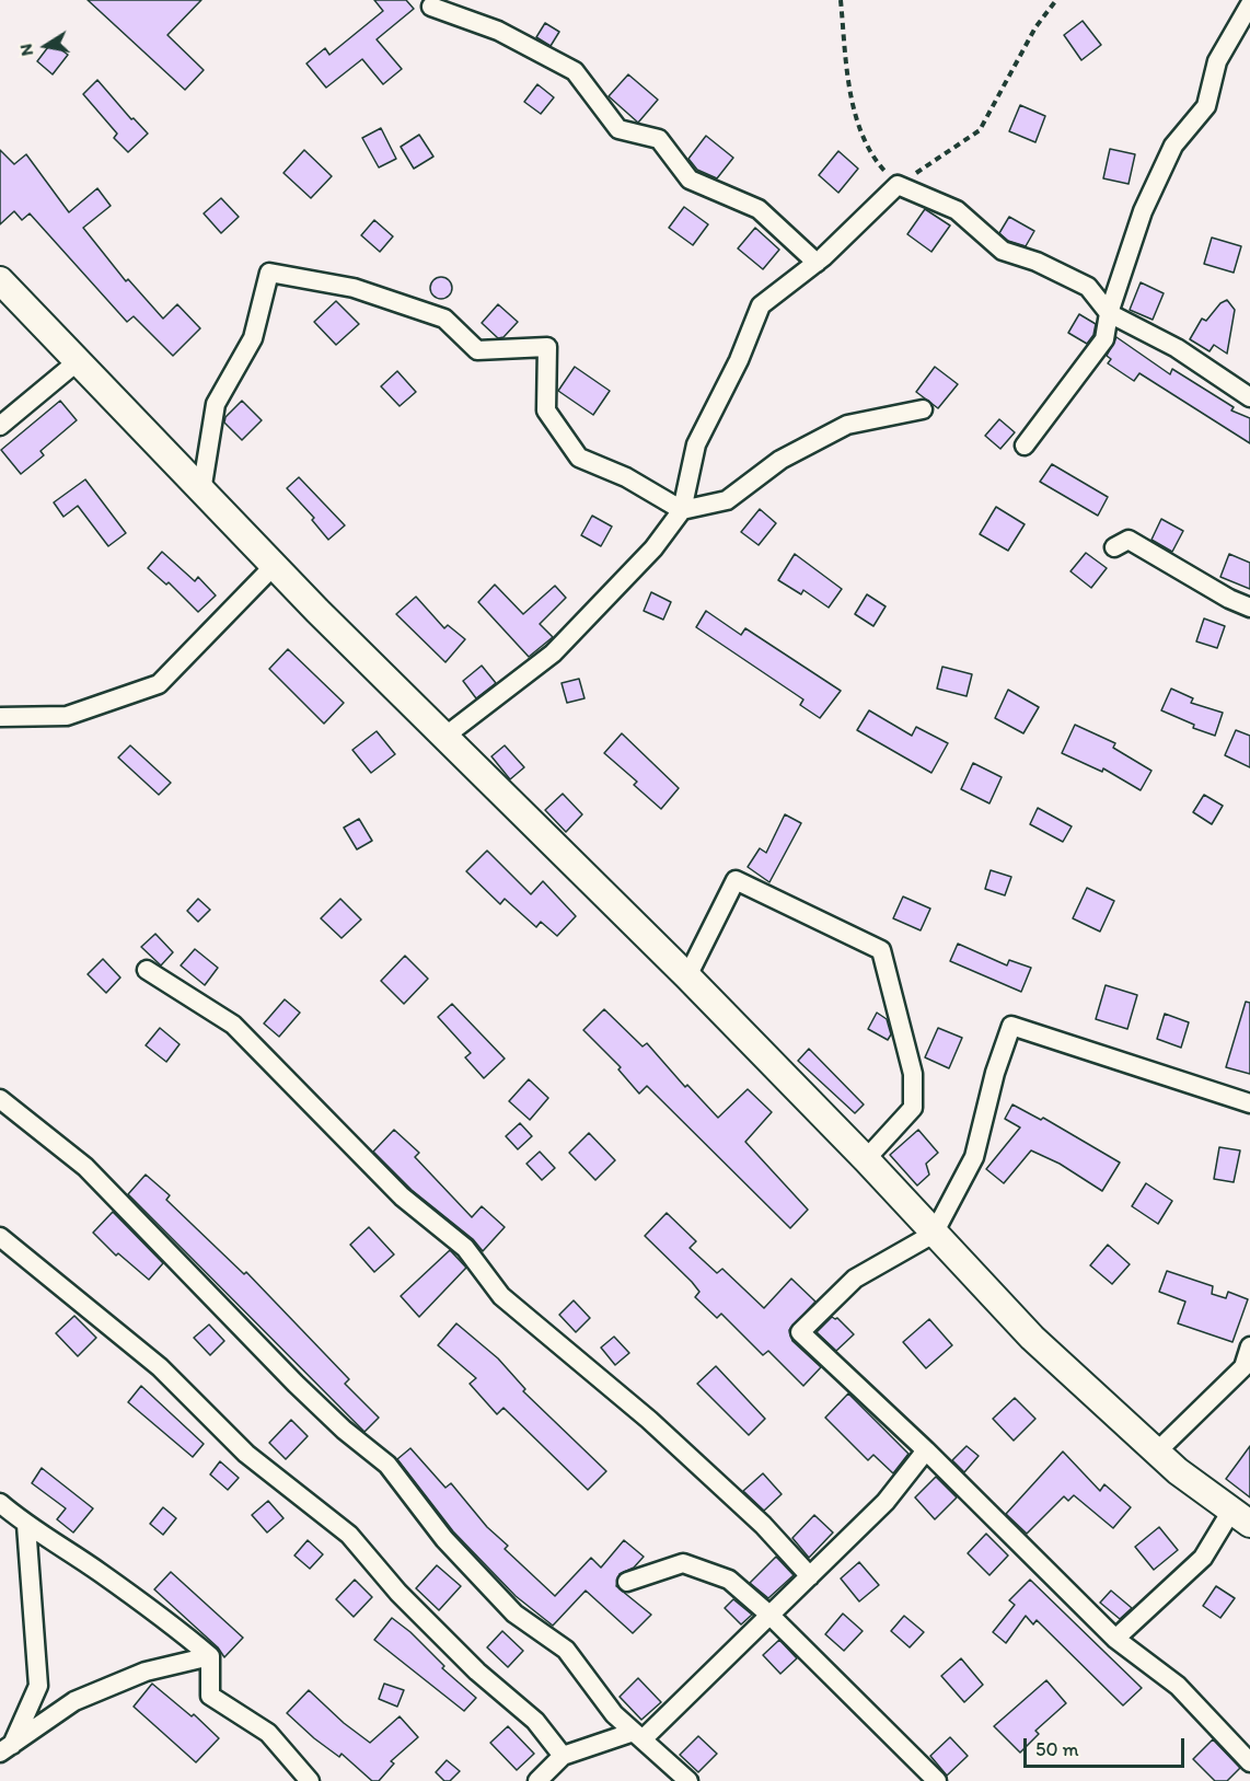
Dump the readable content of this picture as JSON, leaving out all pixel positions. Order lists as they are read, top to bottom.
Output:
{
  "scale_bar": "50 m",
  "north": "left"
}
